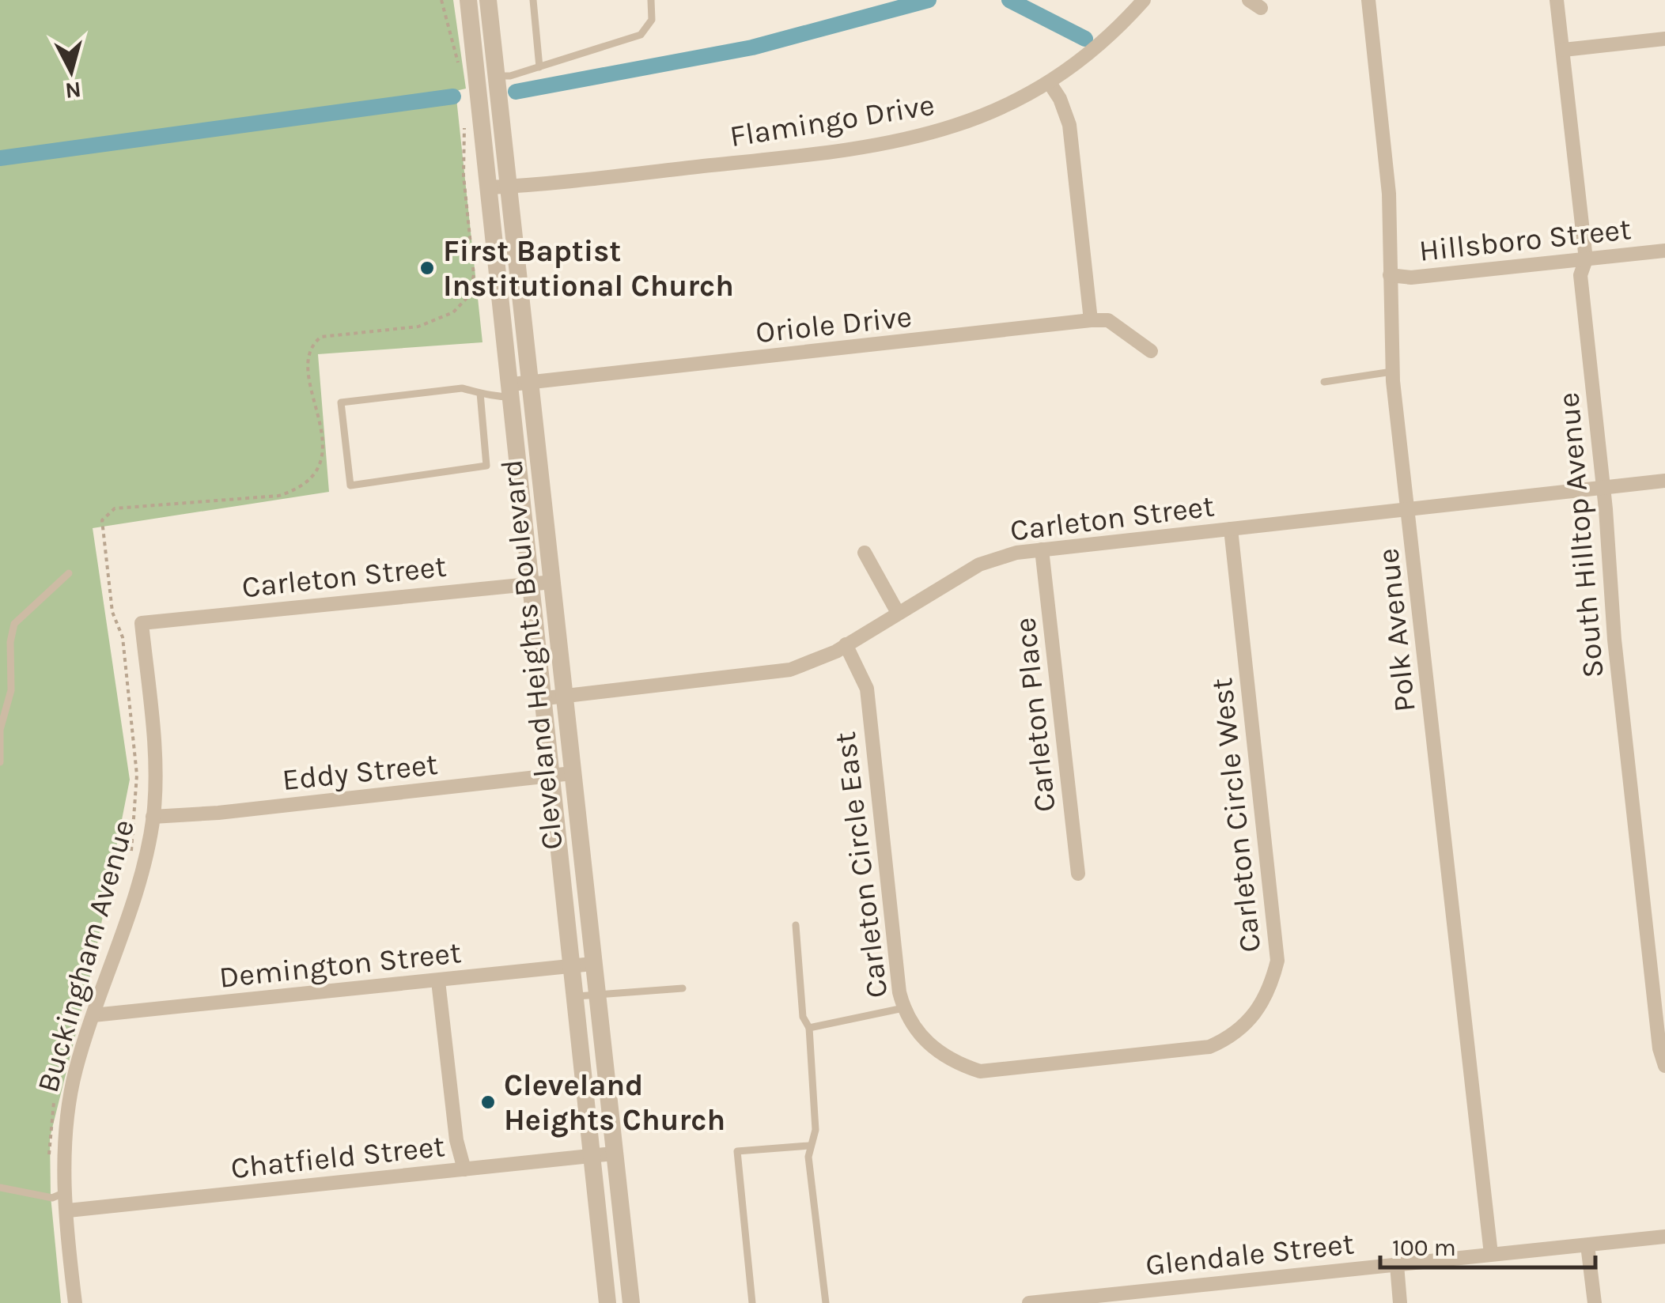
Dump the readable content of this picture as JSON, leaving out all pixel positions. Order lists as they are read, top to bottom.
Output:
{
  "streets": {
    "street": [
      "Flamingo Drive",
      "Hillsboro Street",
      "Oriole Drive",
      "Carleton Street",
      "South Hilltop Avenue",
      "Polk Avenue",
      "Cleveland Heights Boulevard",
      "Carleton Place",
      "Eddy Street",
      "Carleton Circle West",
      "Carleton Circle East",
      "Buckingham Avenue",
      "Demington Street",
      "Chatfield Street",
      "Glendale Street"
    ]
  },
  "crossings": [
    ["Flamingo Drive", "Cleveland Heights Boulevard"],
    ["Hillsboro Street", "South Hilltop Avenue"],
    ["Hillsboro Street", "Polk Avenue"],
    ["Oriole Drive", "Cleveland Heights Boulevard"],
    ["Carleton Street", "South Hilltop Avenue"],
    ["Carleton Street", "Polk Avenue"],
    ["Carleton Street", "Cleveland Heights Boulevard"],
    ["Carleton Street", "Carleton Place"],
    ["Carleton Street", "Carleton Circle West"],
    ["Carleton Street", "Carleton Circle East"],
    ["Carleton Street", "Buckingham Avenue"],
    ["Polk Avenue", "Glendale Street"],
    ["Cleveland Heights Boulevard", "Eddy Street"],
    ["Cleveland Heights Boulevard", "Demington Street"],
    ["Cleveland Heights Boulevard", "Chatfield Street"],
    ["Eddy Street", "Buckingham Avenue"],
    ["Carleton Circle West", "Carleton Circle East"],
    ["Buckingham Avenue", "Demington Street"],
    ["Buckingham Avenue", "Chatfield Street"]
  ],
  "places": ["First Baptist Institutional Church", "Cleveland Heights Church"],
  "scale_bar": "100 m",
  "north": "bottom"
}
